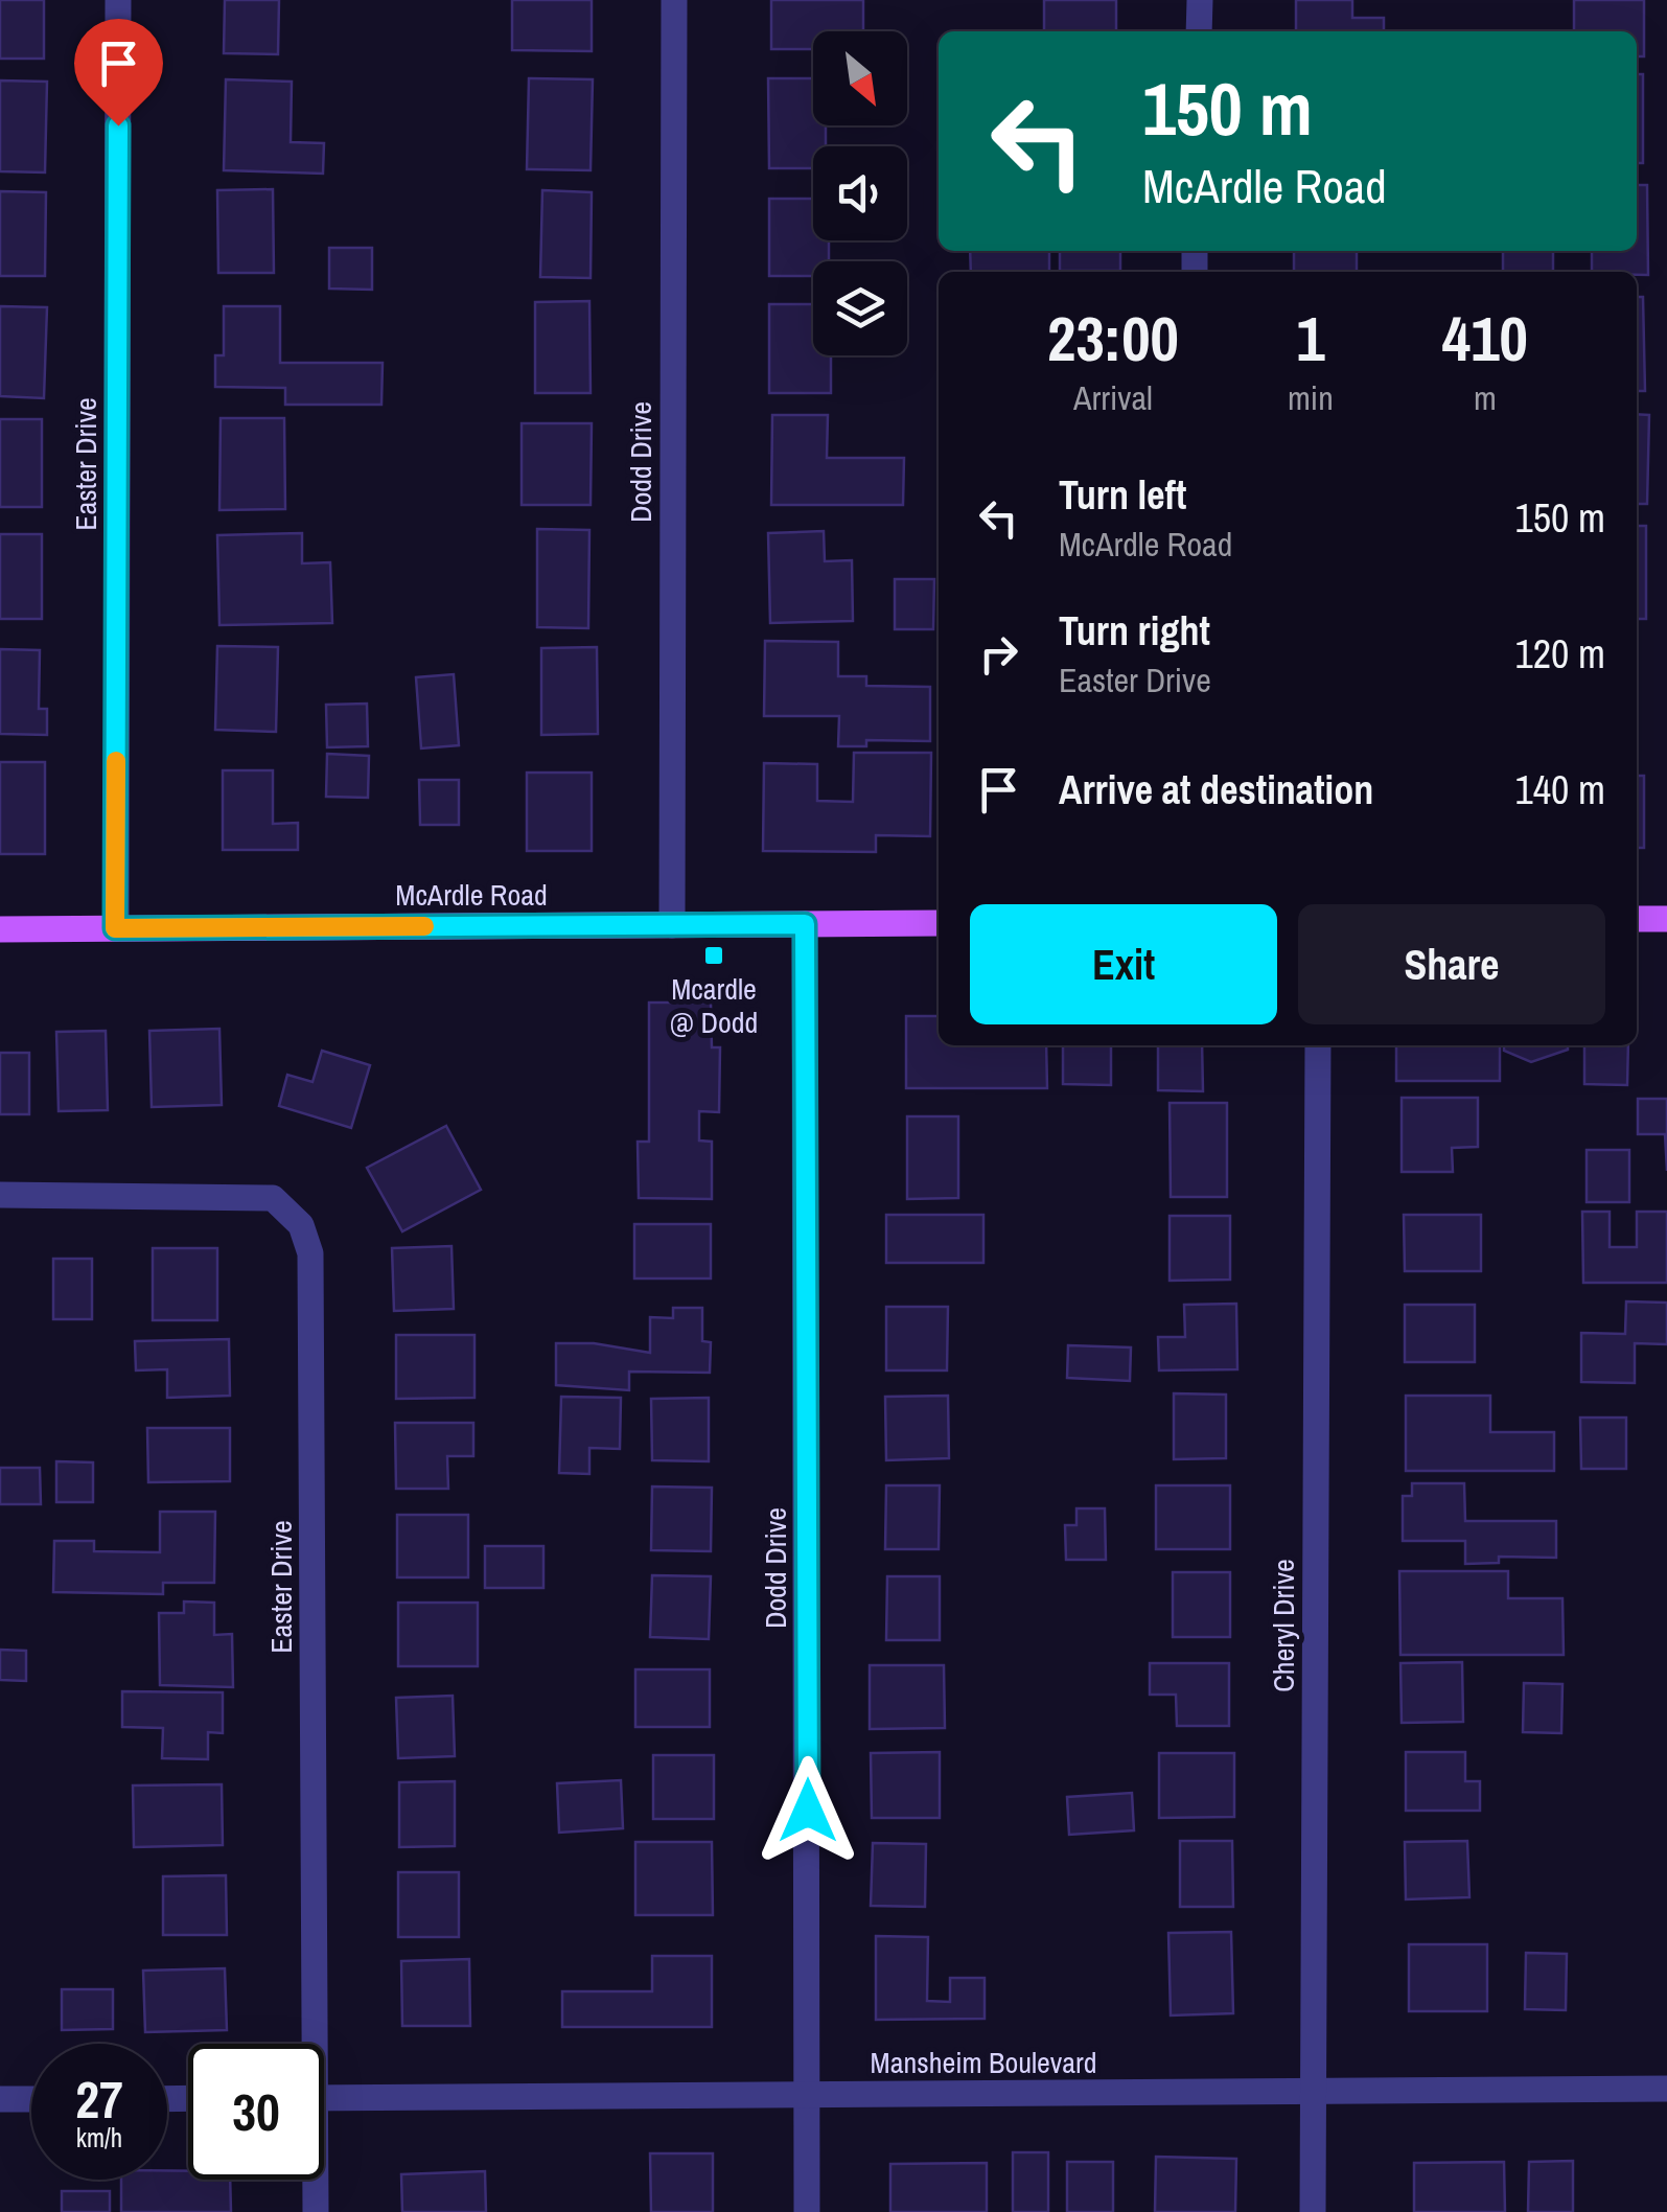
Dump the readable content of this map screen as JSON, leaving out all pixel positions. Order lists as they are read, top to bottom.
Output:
{
  "streets": {
    "main road": ["McArdle Road"],
    "street": [
      "Dodd Drive",
      "Easter Drive",
      "Cheryl Drive",
      "Mansheim Boulevard"
    ]
  },
  "crossings": [
    ["Dodd Drive", "McArdle Road"],
    ["Dodd Drive", "Mansheim Boulevard"],
    ["Easter Drive", "McArdle Road"],
    ["Cheryl Drive", "Mansheim Boulevard"]
  ],
  "places": {
    "transit": ["Mcardle @ Dodd"]
  },
  "north": "bottom right",
  "page": {
    "turn": ["150 m", "McArdle Road"],
    "eta": [
      "23:00",
      "Arrival",
      "1",
      "min",
      "410",
      "m"
    ],
    "list": [
      {
        "name": "Turn left",
        "note": "McArdle Road",
        "value": "150 m"
      },
      {
        "name": "Turn right",
        "note": "Easter Drive",
        "value": "120 m"
      },
      {
        "name": "Arrive at destination",
        "value": "140 m"
      }
    ],
    "buttons": ["Exit", "Share"],
    "speed": "27 km/h",
    "limit": "30"
  }
}
